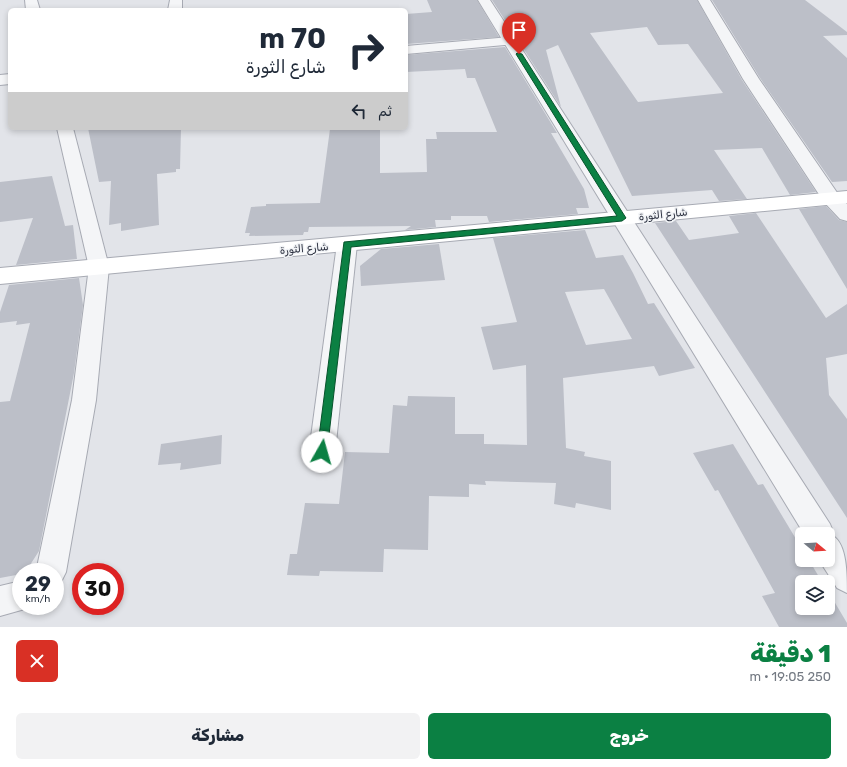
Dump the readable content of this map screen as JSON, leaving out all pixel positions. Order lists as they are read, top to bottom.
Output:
{
  "streets": {
    "main road": ["شارع الثورة"]
  },
  "north": "right",
  "page": {
    "turn": ["70 m", "شارع الثورة"],
    "then": "ثم",
    "speed": "29 km/h",
    "limit": "30",
    "heading": ["1 دقيقة", "250 m · 19:05"],
    "buttons": ["خروج", "مشاركة"]
  }
}
